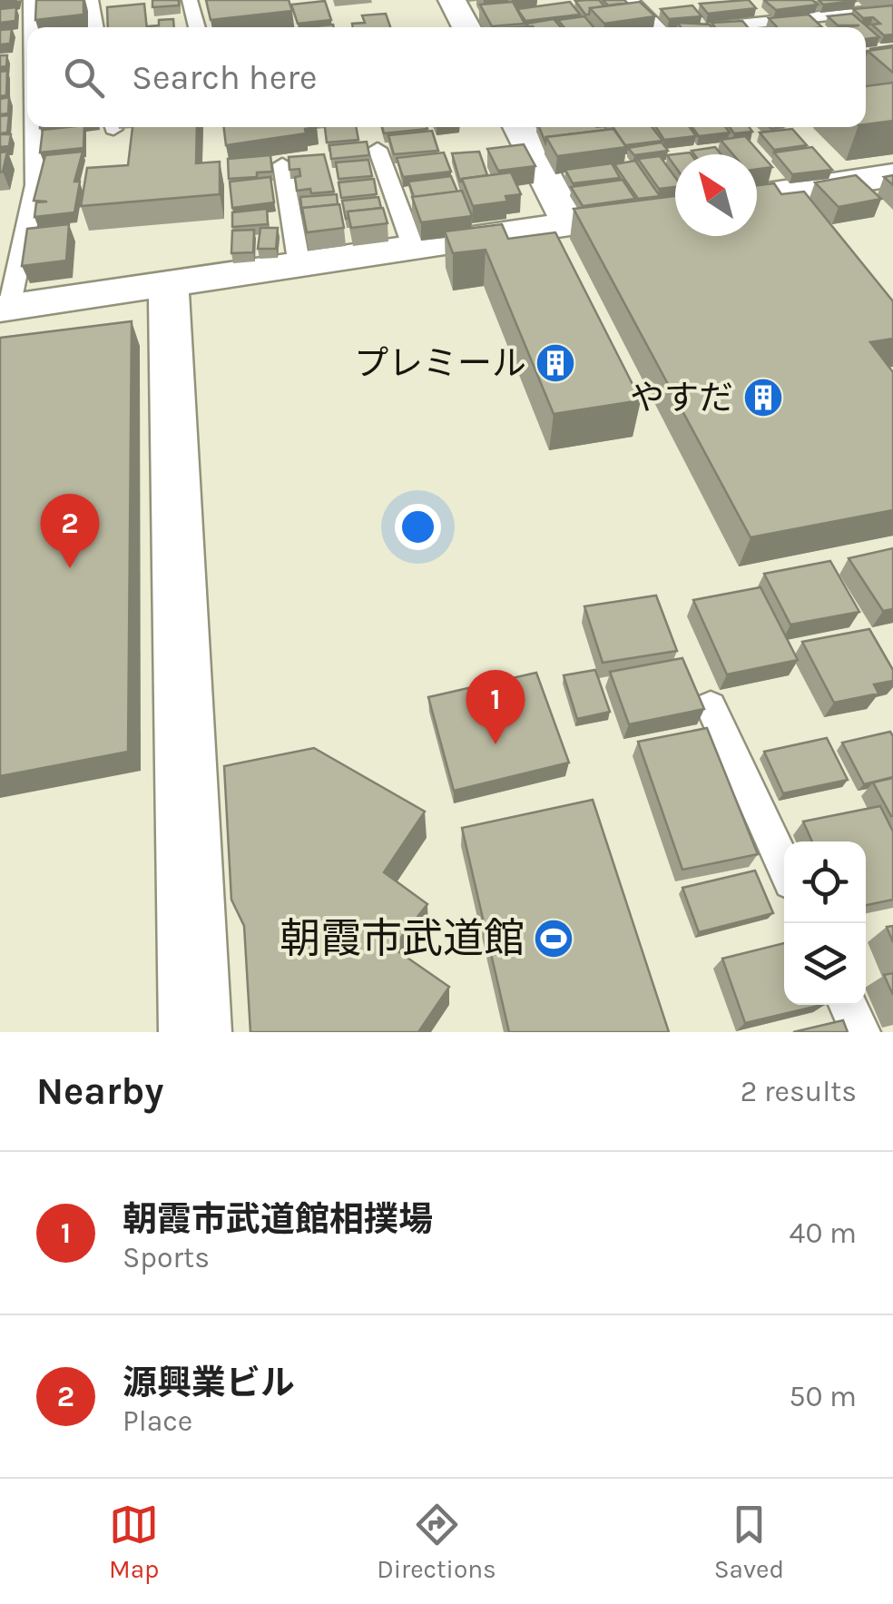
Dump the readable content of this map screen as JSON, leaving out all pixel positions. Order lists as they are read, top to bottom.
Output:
{
  "places": {
    "building": ["プレミール", "やすだ"],
    "sports": ["朝霞市武道館"]
  },
  "north": "top left",
  "page": {
    "search": "Search here",
    "pins": ["2", "1"],
    "heading": ["Nearby", "2 results"],
    "list": [
      {
        "mark": "1",
        "name": "朝霞市武道館相撲場",
        "note": "Sports",
        "value": "40 m"
      },
      {
        "mark": "2",
        "name": "源興業ビル",
        "note": "Place",
        "value": "50 m"
      }
    ],
    "nav": ["Map", "Directions", "Saved"]
  }
}
